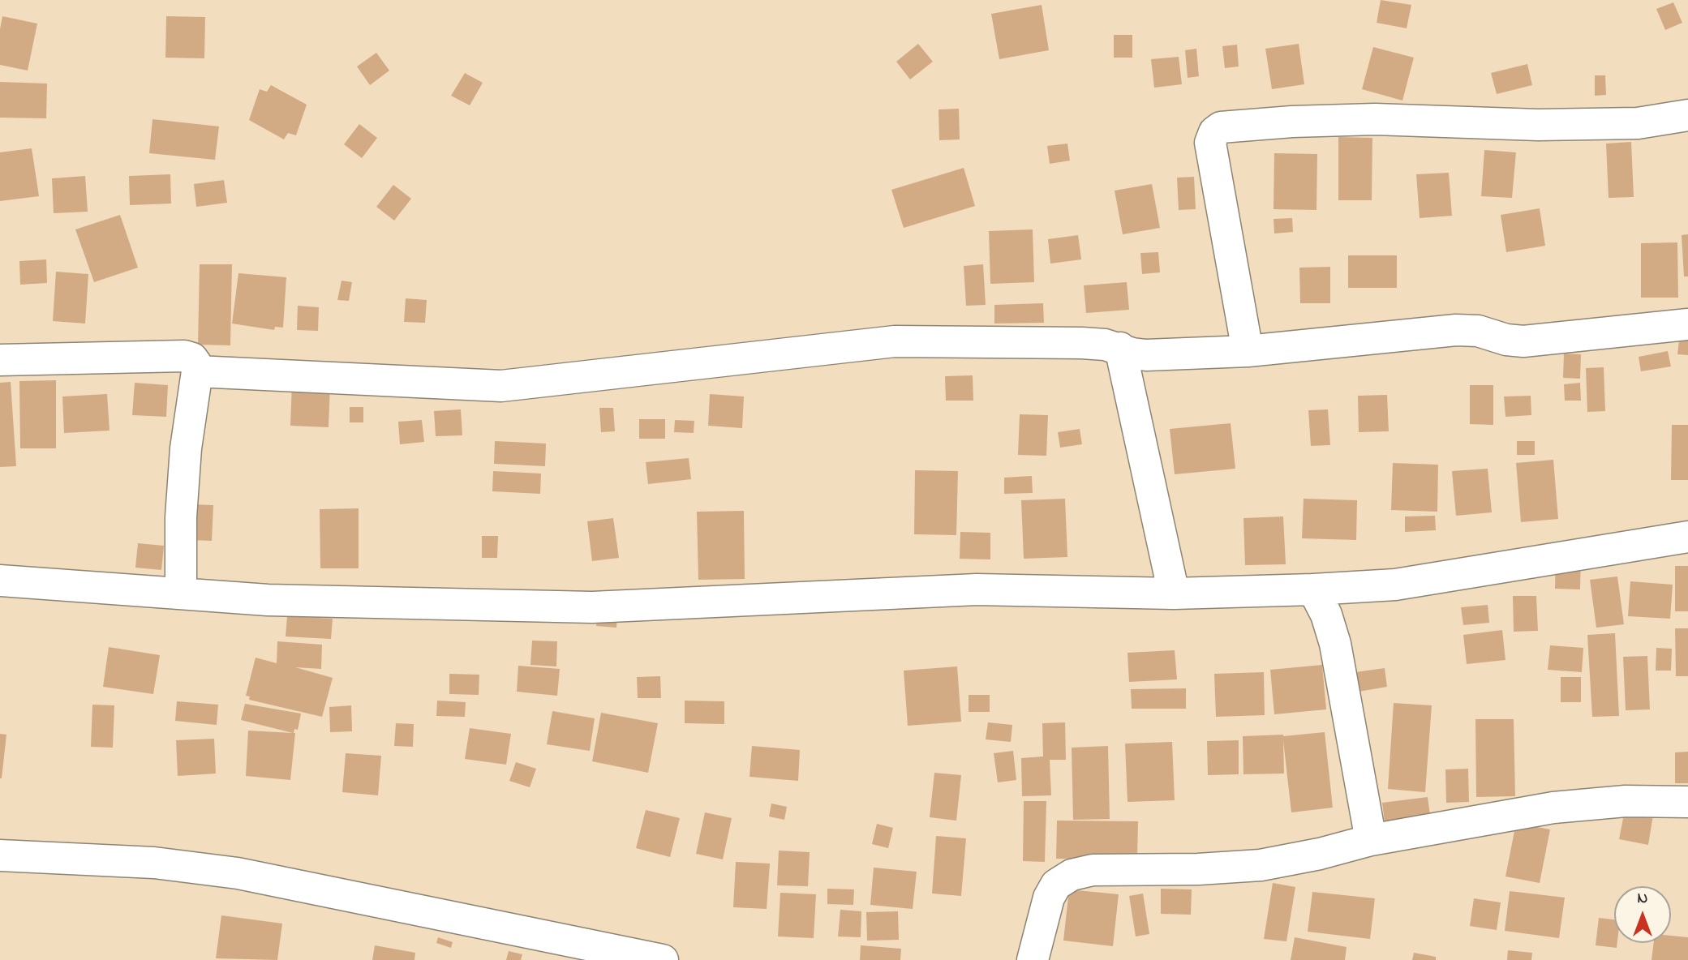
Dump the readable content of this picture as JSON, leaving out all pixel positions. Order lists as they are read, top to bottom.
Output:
{
  "north": "top"
}
